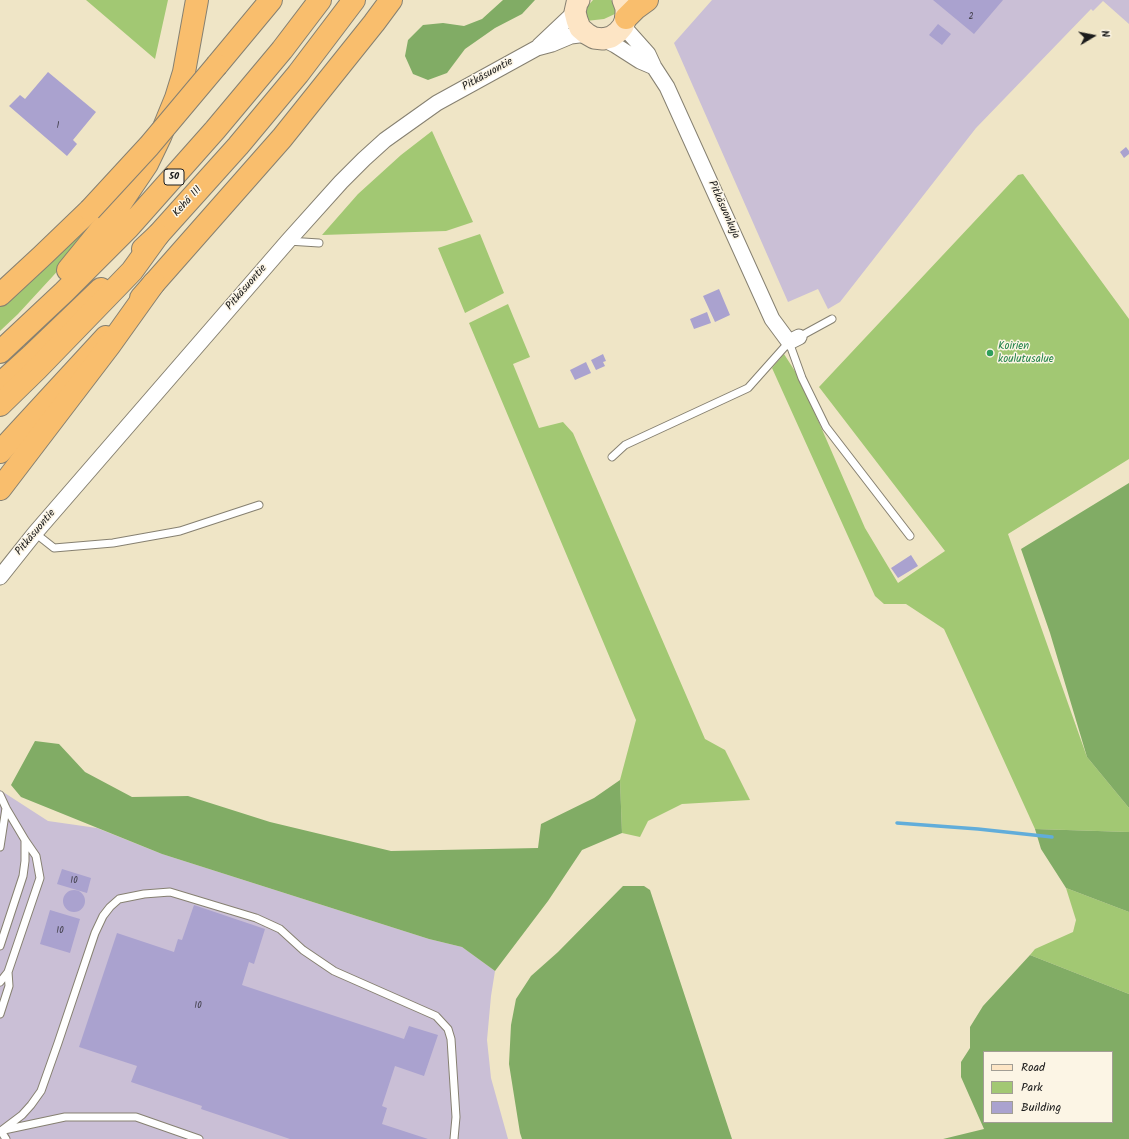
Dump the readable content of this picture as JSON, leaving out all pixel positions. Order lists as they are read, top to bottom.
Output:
{
  "streets": {
    "highway": ["50", "Kehä III"],
    "street": ["Pitkäsuontie", "Pitkäsuonkuja"]
  },
  "crossings": [
    ["Pitkäsuontie", "Pitkäsuonkuja"]
  ],
  "places": ["Koirien koulutusalue"],
  "house_numbers": [
    "2",
    "1",
    "10",
    "10",
    "10"
  ],
  "legend": ["Road", "Park", "Building"],
  "north": "right"
}
